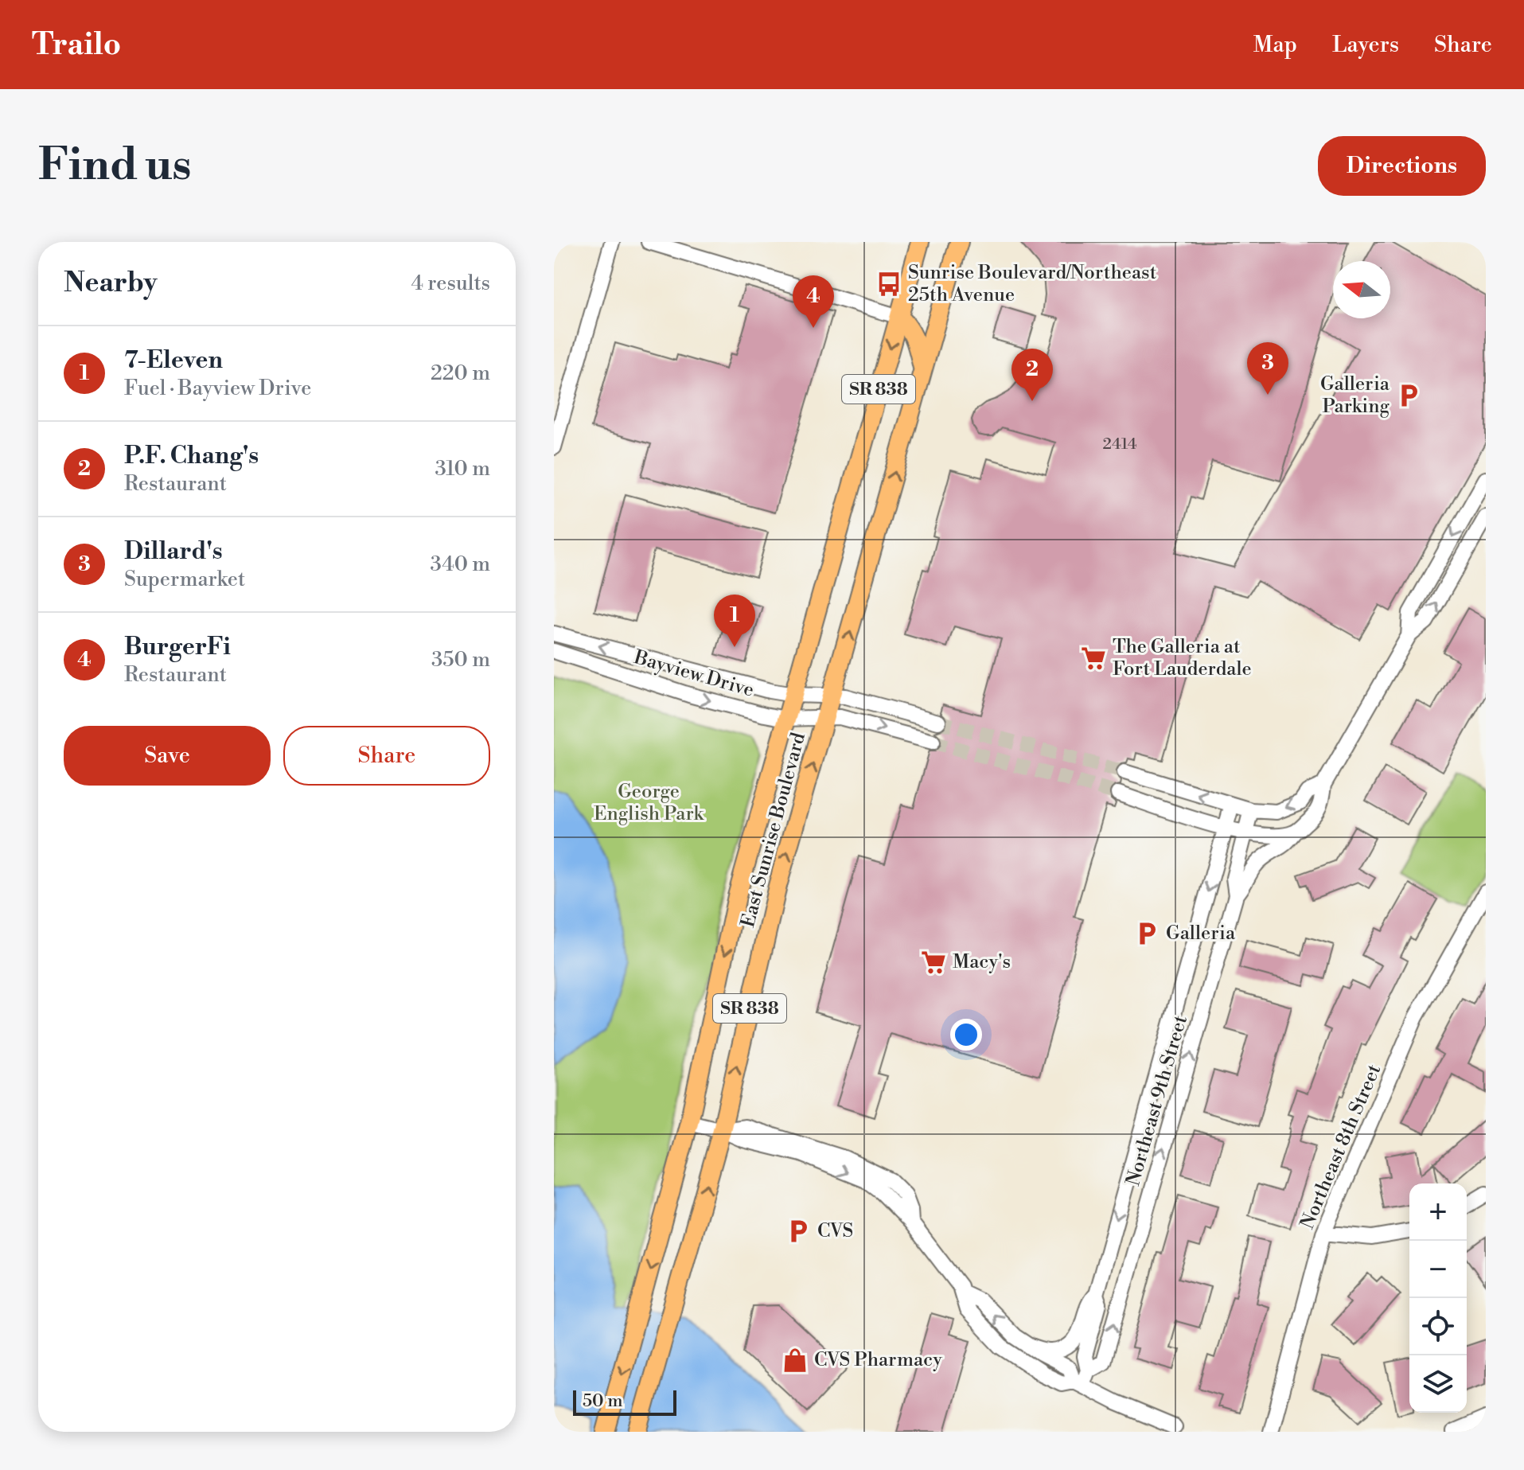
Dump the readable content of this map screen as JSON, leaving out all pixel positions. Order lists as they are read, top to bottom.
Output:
{
  "streets": {
    "main road": ["SR 838", "East Sunrise Boulevard"],
    "street": ["Bayview Drive", "Northeast 9th Street", "Northeast 8th Street"]
  },
  "crossings": [
    ["Bayview Drive", "East Sunrise Boulevard"]
  ],
  "parks": ["George English Park"],
  "places": {
    "bus stop": ["Sunrise Boulevard/Northeast 25th Avenue"],
    "parking": ["Galleria Parking", "Galleria", "CVS"],
    "supermarket": ["The Galleria at Fort Lauderdale", "Macy's"],
    "shop": ["CVS Pharmacy"]
  },
  "house_numbers": ["2414"],
  "scale_bar": "50 m",
  "north": "left",
  "page": {
    "header": "Trailo",
    "nav": ["Map", "Layers", "Share"],
    "buttons": [
      "Directions",
      ["Save", "Share"]
    ],
    "title": "Find us",
    "heading": ["Nearby", "4 results"],
    "pins": [
      "4",
      "3",
      "2",
      "1"
    ],
    "list": [
      {
        "mark": "1",
        "name": "7-Eleven",
        "note": "Fuel · Bayview Drive",
        "value": "220 m"
      },
      {
        "mark": "2",
        "name": "P.F. Chang's",
        "note": "Restaurant",
        "value": "310 m"
      },
      {
        "mark": "3",
        "name": "Dillard's",
        "note": "Supermarket",
        "value": "340 m"
      },
      {
        "mark": "4",
        "name": "BurgerFi",
        "note": "Restaurant",
        "value": "350 m"
      }
    ],
    "map_buttons": ["+", "−"],
    "scale": "50 m"
  }
}
